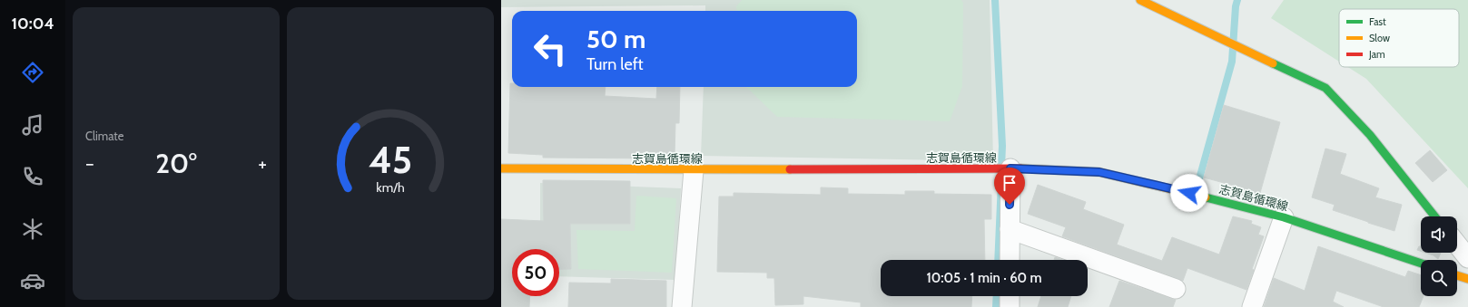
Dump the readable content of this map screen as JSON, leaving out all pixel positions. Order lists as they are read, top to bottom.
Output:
{
  "streets": {
    "main road": ["志賀島循環線"]
  },
  "legend": ["Fast", "Slow", "Jam"],
  "page": {
    "tabs": "10:04",
    "tile": "Climate",
    "turn": ["50 m", "Turn left"],
    "heat": ["−", "20°", "+"],
    "limit": "50",
    "trip": "10:05 · 1 min · 60 m",
    "gauge": ["45", "km/h"]
  }
}
